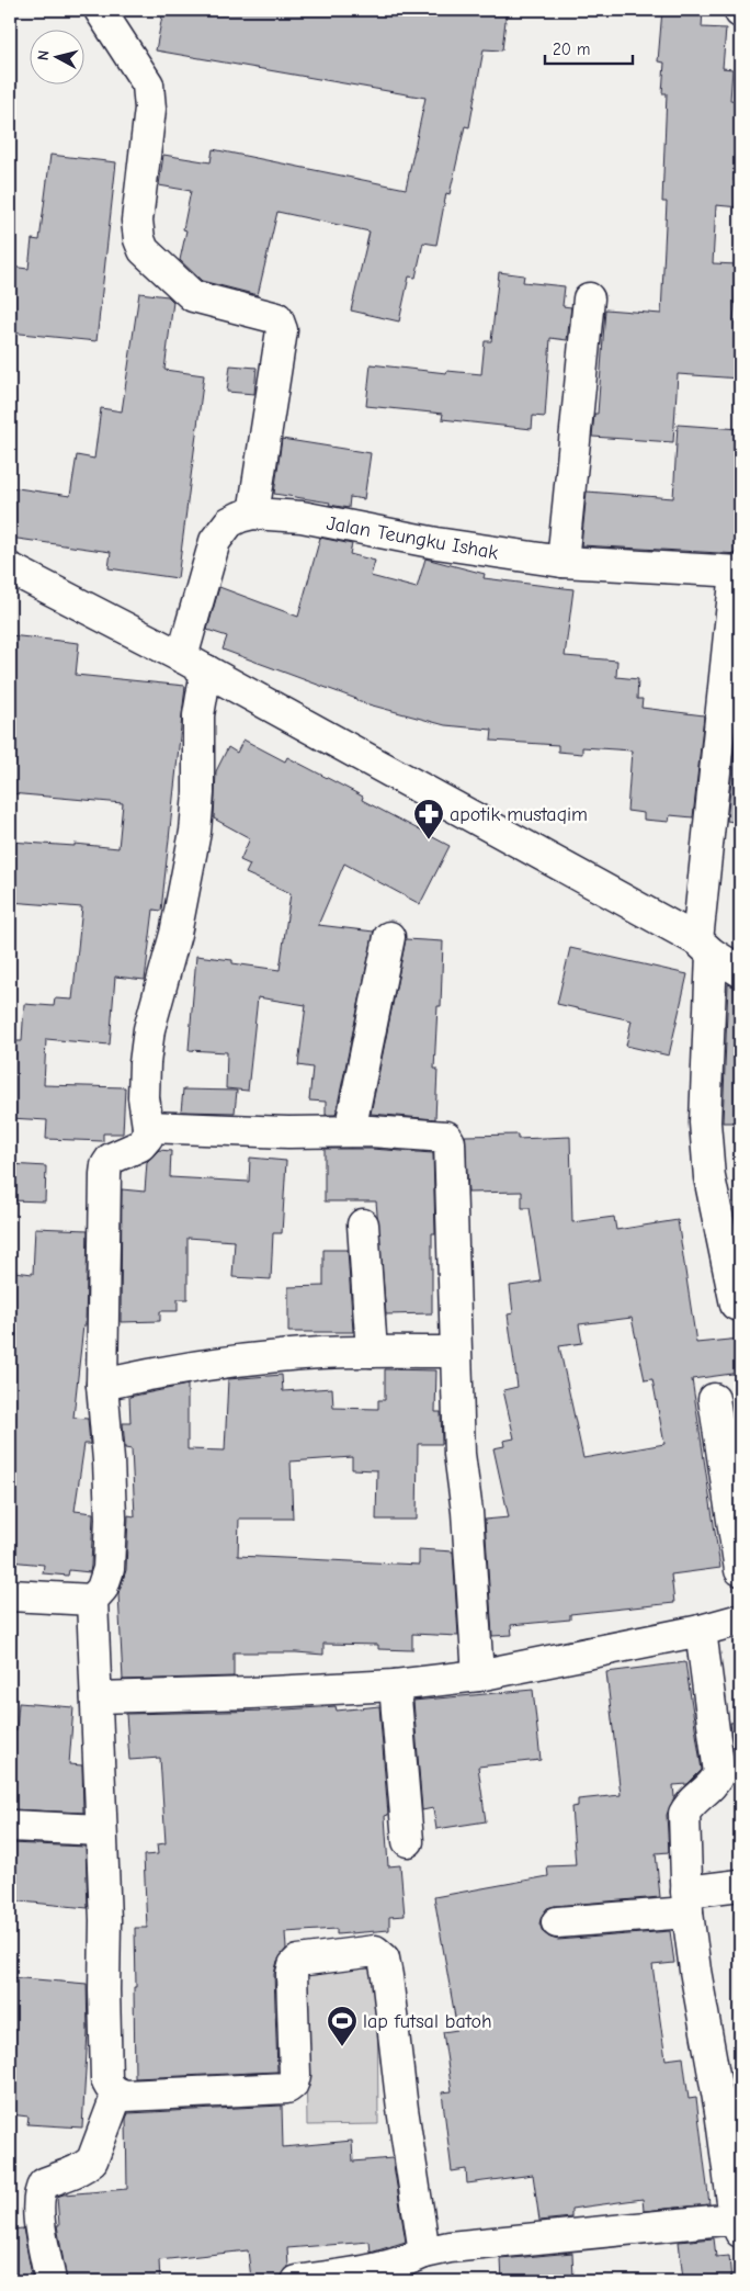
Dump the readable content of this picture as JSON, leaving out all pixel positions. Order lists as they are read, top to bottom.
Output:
{
  "streets": {
    "street": ["Jalan Teungku Ishak"]
  },
  "places": {
    "pharmacy": ["apotik mustaqim"],
    "sports": ["lap futsal batoh"]
  },
  "scale_bar": "20 m",
  "north": "left"
}
